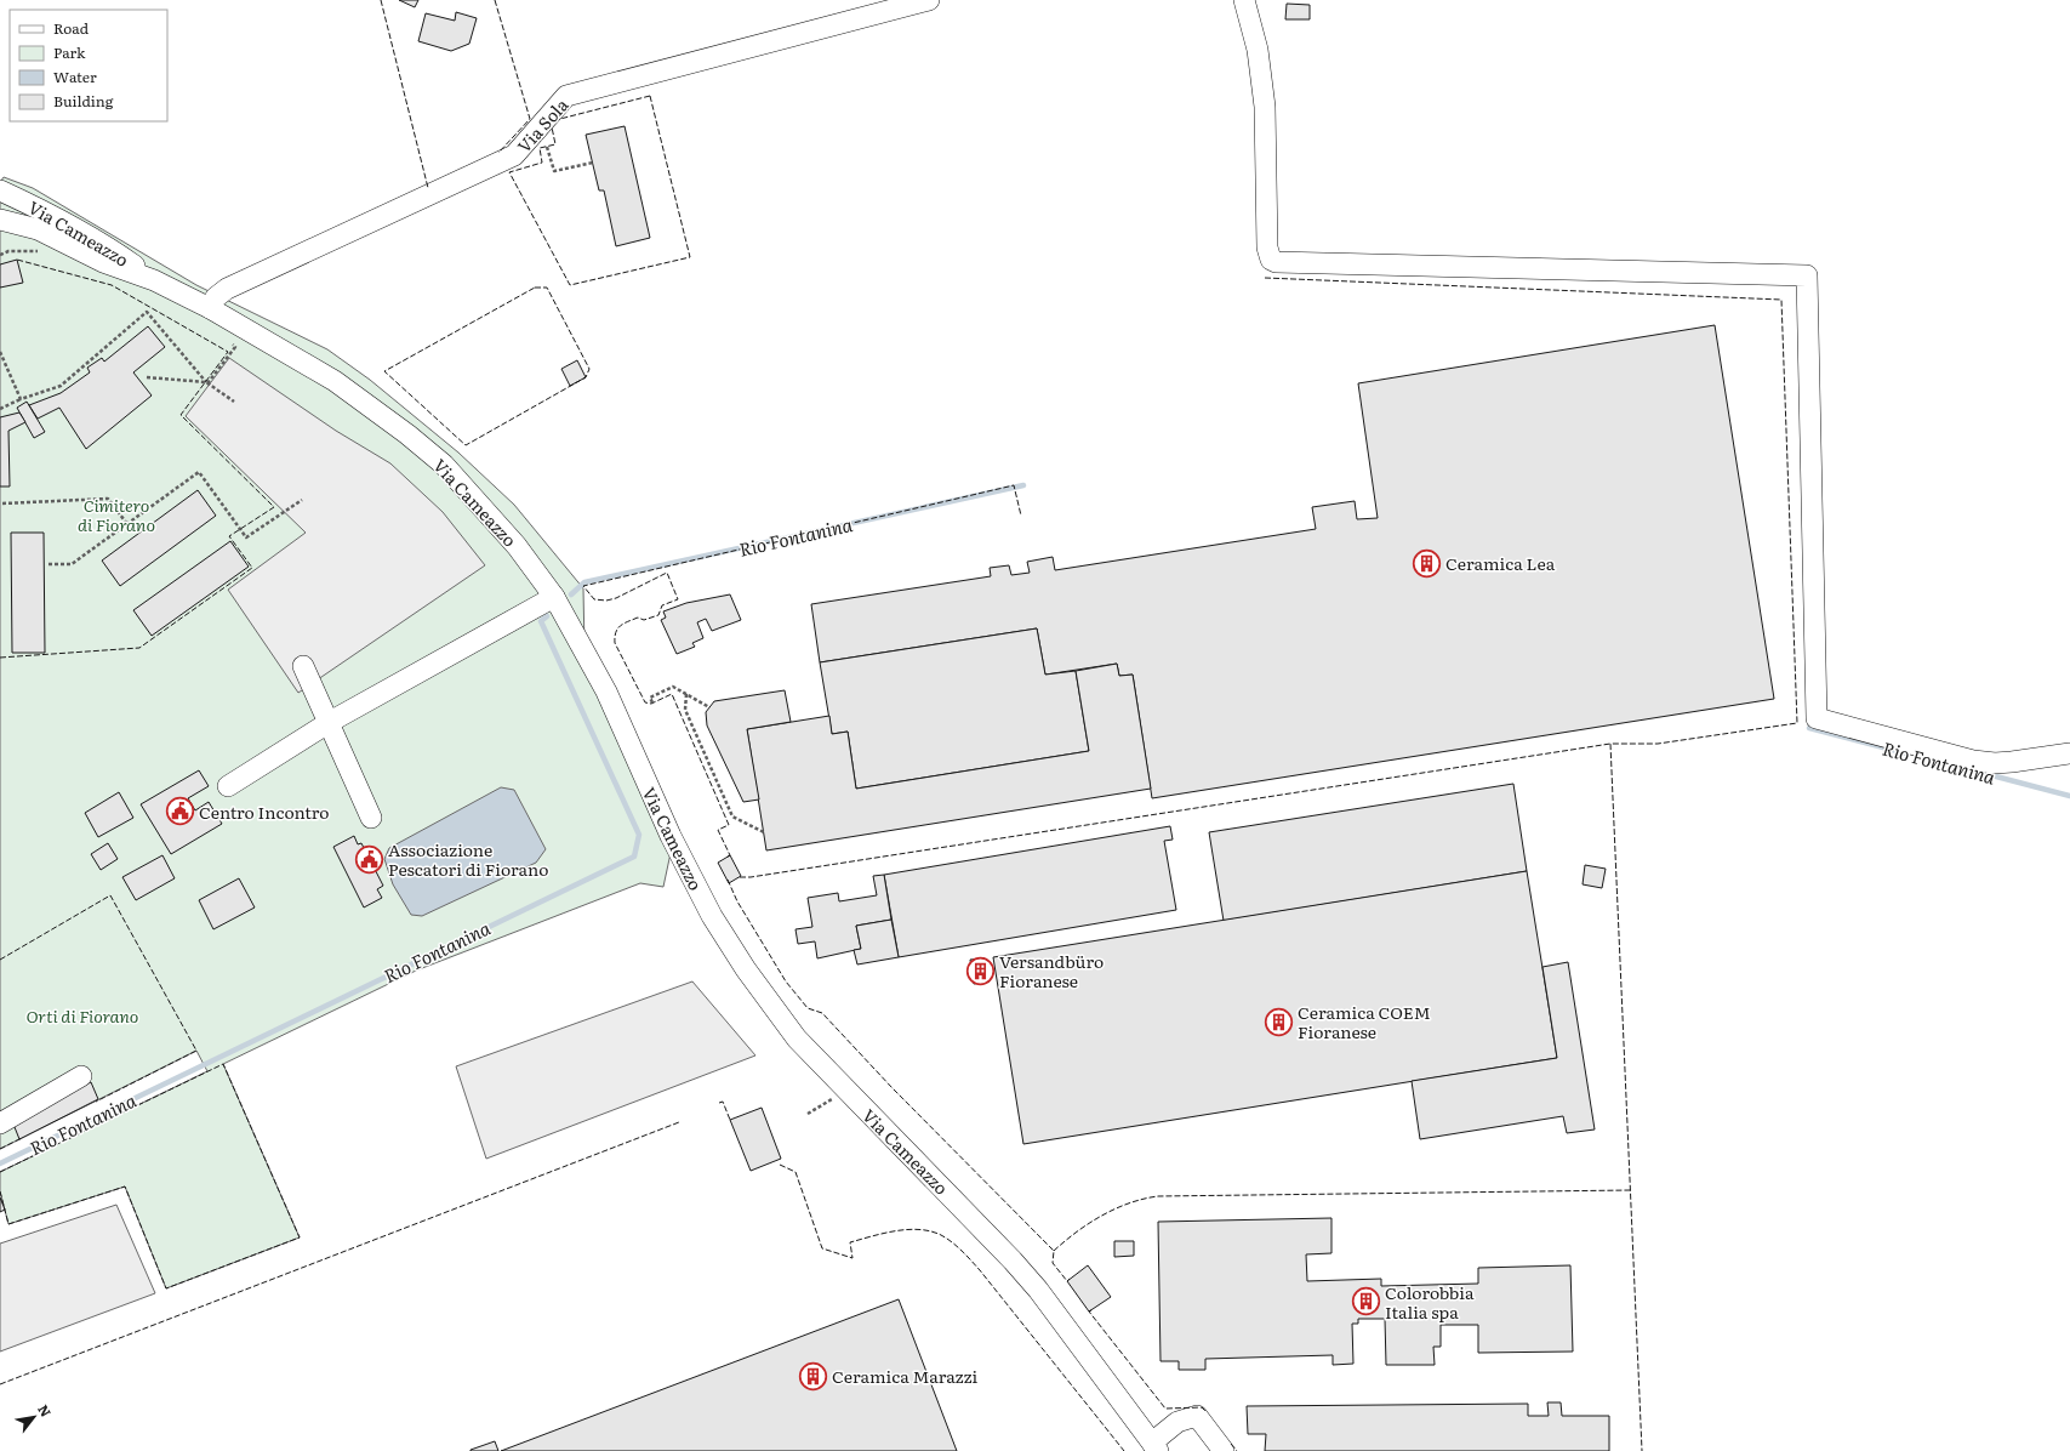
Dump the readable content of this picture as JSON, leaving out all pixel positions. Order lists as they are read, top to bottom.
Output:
{
  "streets": {
    "street": ["Via Sola", "Via Cameazzo"]
  },
  "crossings": [
    ["Via Sola", "Via Cameazzo"]
  ],
  "water": ["Rio Fontanina"],
  "parks": ["Cimitero di Fiorano", "Orti di Fiorano"],
  "places": {
    "building": [
      "Ceramica Lea",
      "Versandbüro Fioranese",
      "Ceramica COEM Fioranese",
      "Colorobbia Italia spa",
      "Ceramica Marazzi"
    ],
    "public building": ["Centro Incontro", "Associazione Pescatori di Fiorano"]
  },
  "legend": [
    "Road",
    "Park",
    "Water",
    "Building"
  ],
  "north": "top right"
}
